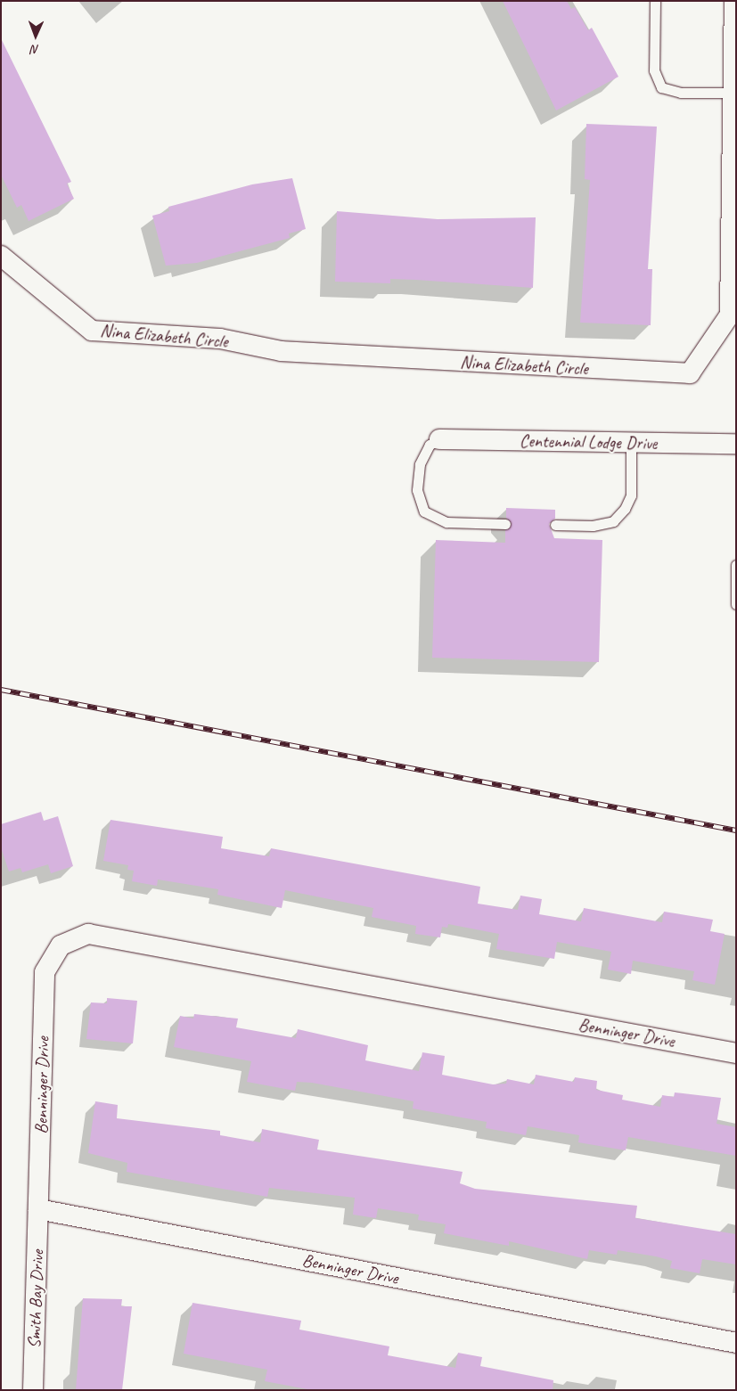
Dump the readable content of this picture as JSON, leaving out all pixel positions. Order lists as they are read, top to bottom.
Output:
{
  "streets": {
    "street": [
      "Nina Elizabeth Circle",
      "Centennial Lodge Drive",
      "Benninger Drive",
      "Smith Bay Drive"
    ]
  },
  "crossings": [
    ["Benninger Drive", "Smith Bay Drive"]
  ],
  "north": "bottom"
}
